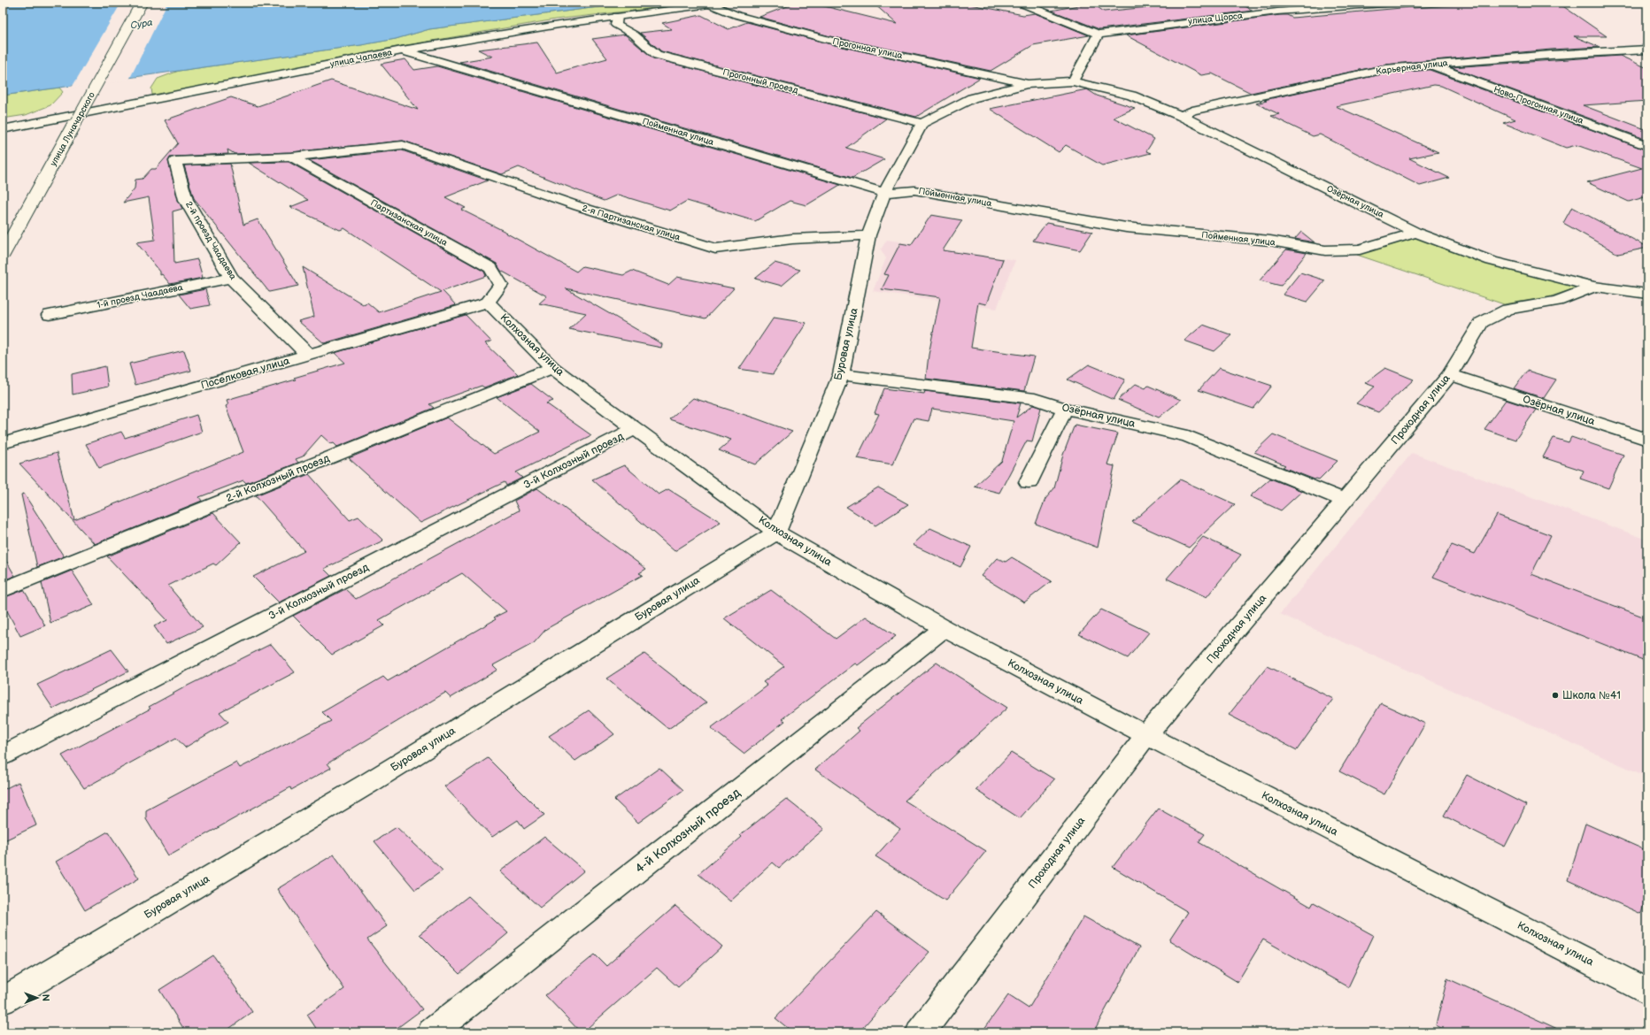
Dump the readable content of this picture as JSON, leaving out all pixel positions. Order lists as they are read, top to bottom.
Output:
{
  "streets": {
    "street": [
      "улица Щорса",
      "Прогонная улица",
      "улица Чапаева",
      "Карьерная улица",
      "Прогонный проезд",
      "Ново-Прогонная улица",
      "улица Луначарского",
      "Пойменная улица",
      "Озёрная улица",
      "Партизанская улица",
      "2-я Партизанская улица",
      "2-й проезд Чаадаева",
      "1-й проезд Чаадаева",
      "Буровая улица",
      "Колхозная улица",
      "Поселковая улица",
      "Проходная улица",
      "3-й Колхозный проезд",
      "2-й Колхозный проезд",
      "4-й Колхозный проезд"
    ]
  },
  "crossings": [
    ["Прогонная улица", "улица Чапаева"],
    ["улица Чапаева", "Прогонный проезд"],
    ["улица Чапаева", "Пойменная улица"],
    ["Карьерная улица", "Ново-Прогонная улица"],
    ["Карьерная улица", "Озёрная улица"],
    ["Прогонный проезд", "Буровая улица"],
    ["Пойменная улица", "Озёрная улица"],
    ["Пойменная улица", "Буровая улица"],
    ["Озёрная улица", "Буровая улица"],
    ["Озёрная улица", "Проходная улица"],
    ["Партизанская улица", "2-я Партизанская улица"],
    ["Партизанская улица", "2-й проезд Чаадаева"],
    ["Партизанская улица", "Колхозная улица"],
    ["Партизанская улица", "Поселковая улица"],
    ["2-я Партизанская улица", "2-й проезд Чаадаева"],
    ["2-я Партизанская улица", "Буровая улица"],
    ["2-й проезд Чаадаева", "1-й проезд Чаадаева"],
    ["2-й проезд Чаадаева", "Поселковая улица"],
    ["Буровая улица", "Колхозная улица"],
    ["Колхозная улица", "Поселковая улица"],
    ["Колхозная улица", "Проходная улица"],
    ["Колхозная улица", "3-й Колхозный проезд"],
    ["Колхозная улица", "2-й Колхозный проезд"],
    ["Колхозная улица", "4-й Колхозный проезд"]
  ],
  "water": ["Сура"],
  "places": ["Школа №41"],
  "north": "right"
}
